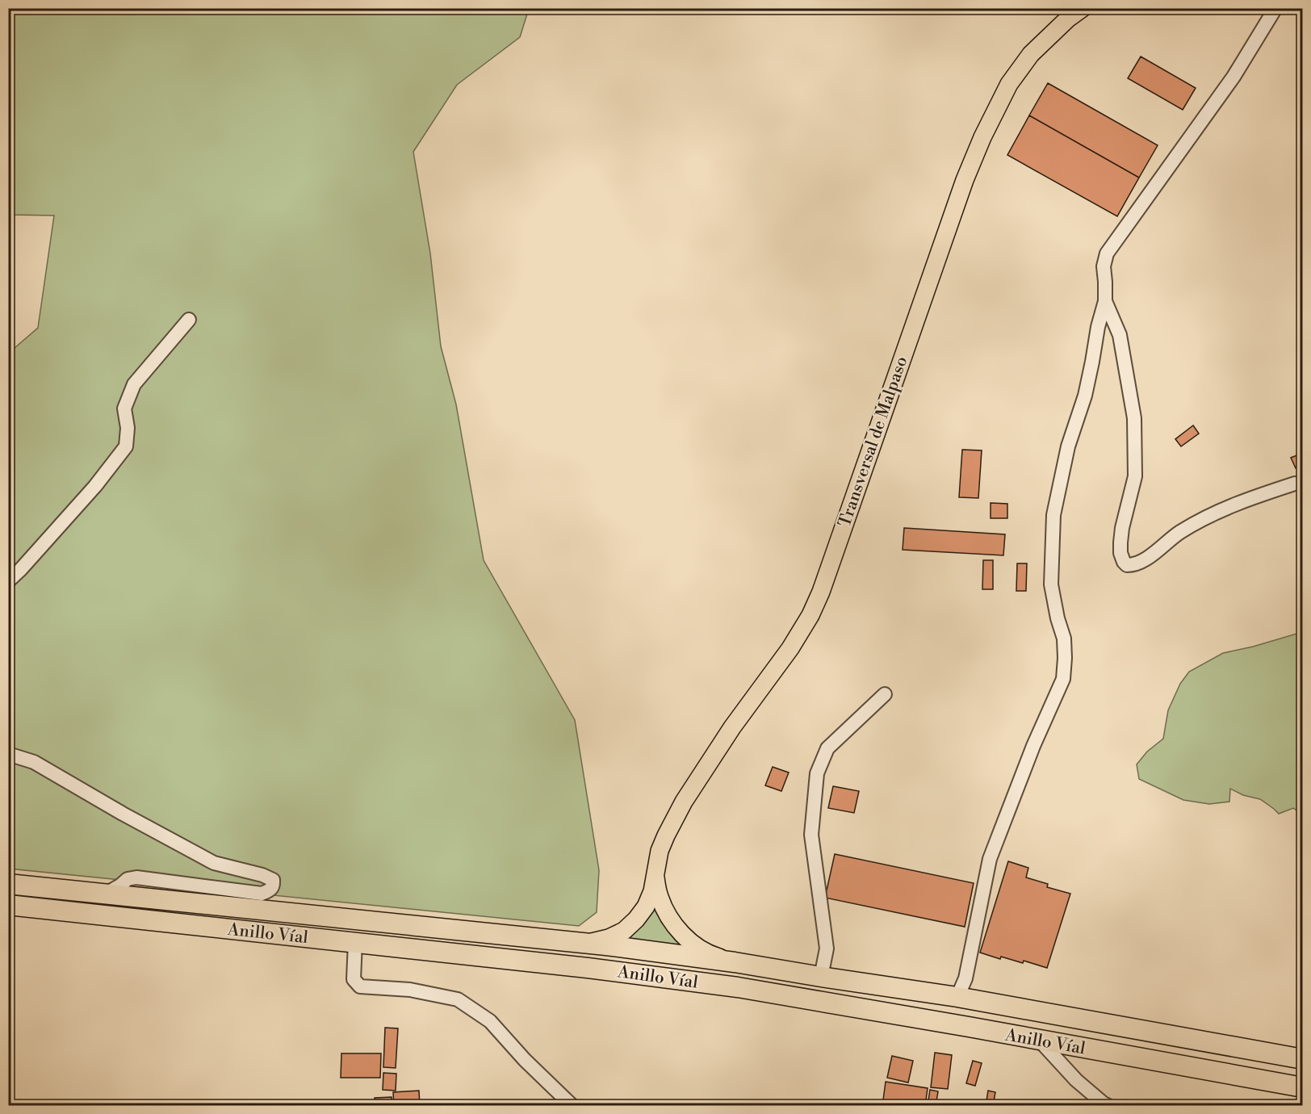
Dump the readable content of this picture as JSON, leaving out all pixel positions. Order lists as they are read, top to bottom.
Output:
{
  "streets": {
    "highway": ["Anillo Víal"],
    "main road": ["Transversal de Malpaso"]
  },
  "crossings": [
    ["Transversal de Malpaso", "Anillo Víal"]
  ]
}
